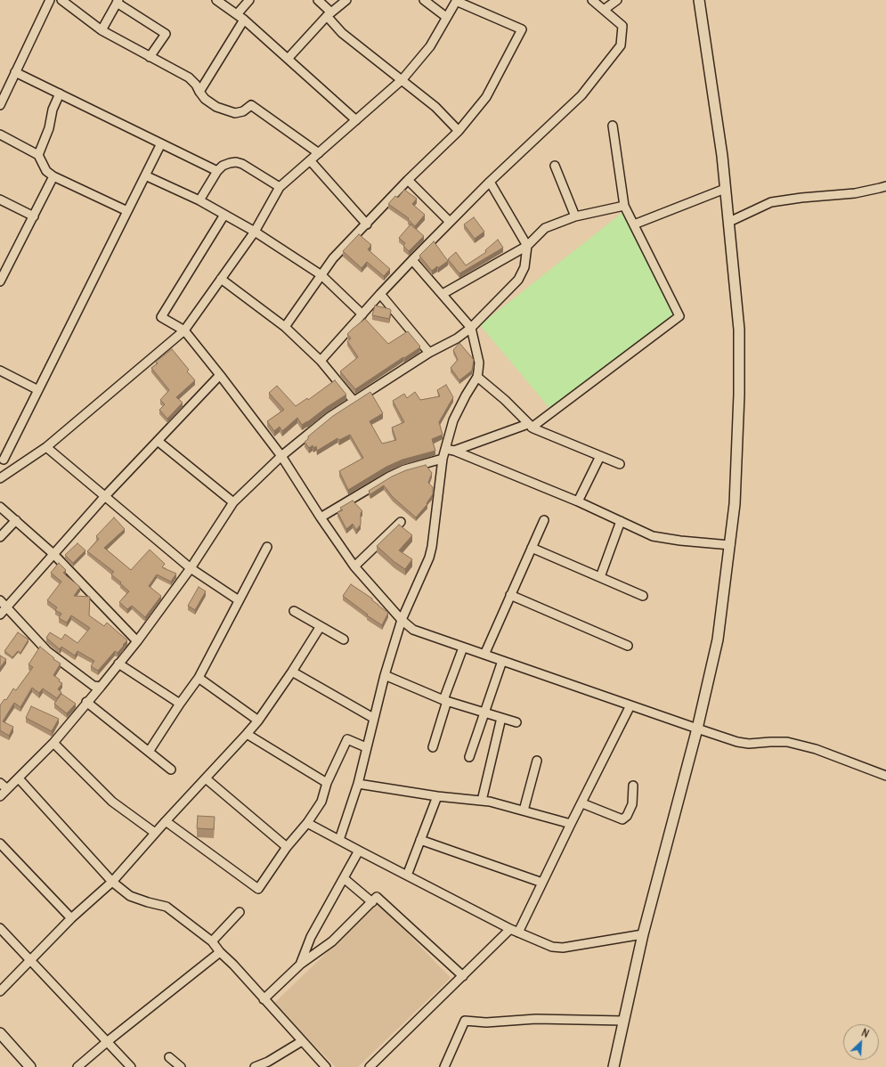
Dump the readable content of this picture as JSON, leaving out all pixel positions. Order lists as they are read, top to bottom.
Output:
{
  "north": "top right"
}
